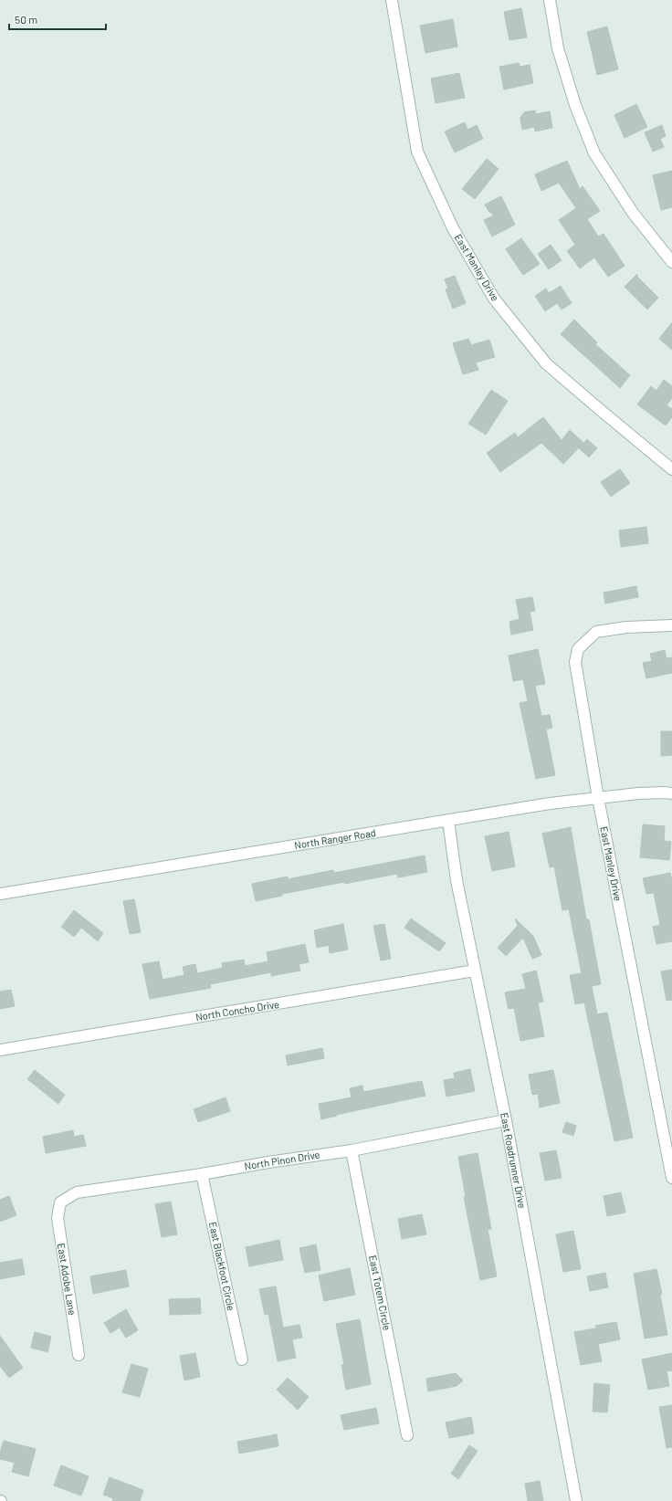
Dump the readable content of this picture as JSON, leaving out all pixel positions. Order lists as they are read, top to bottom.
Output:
{
  "streets": {
    "street": [
      "East Manley Drive",
      "North Ranger Road",
      "North Concho Drive",
      "North Pinon Drive",
      "East Roadrunner Drive",
      "East Blackfoot Circle",
      "East Adobe Lane",
      "East Totem Circle"
    ]
  },
  "crossings": [
    ["East Manley Drive", "North Ranger Road"],
    ["North Ranger Road", "East Roadrunner Drive"],
    ["North Concho Drive", "East Roadrunner Drive"],
    ["North Pinon Drive", "East Roadrunner Drive"],
    ["North Pinon Drive", "East Blackfoot Circle"],
    ["North Pinon Drive", "East Adobe Lane"],
    ["North Pinon Drive", "East Totem Circle"]
  ],
  "scale_bar": "50 m"
}
